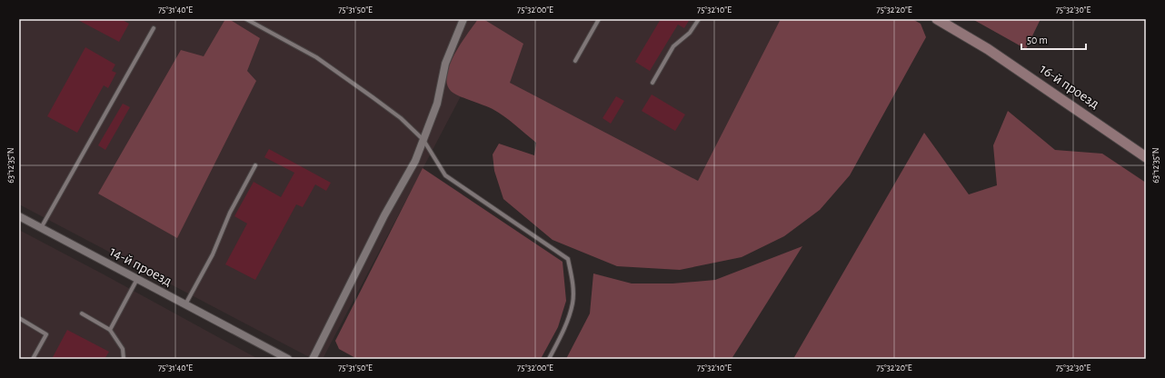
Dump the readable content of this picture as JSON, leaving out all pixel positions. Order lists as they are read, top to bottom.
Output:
{
  "streets": {
    "street": ["16-й проезд", "14-й проезд"]
  },
  "scale_bar": "50 m",
  "coordinates": [
    "75°31'40\"E",
    "75°31'50\"E",
    "75°32'00\"E",
    "75°32'10\"E",
    "75°32'20\"E",
    "75°32'30\"E",
    "63°12'35\"N"
  ]
}
